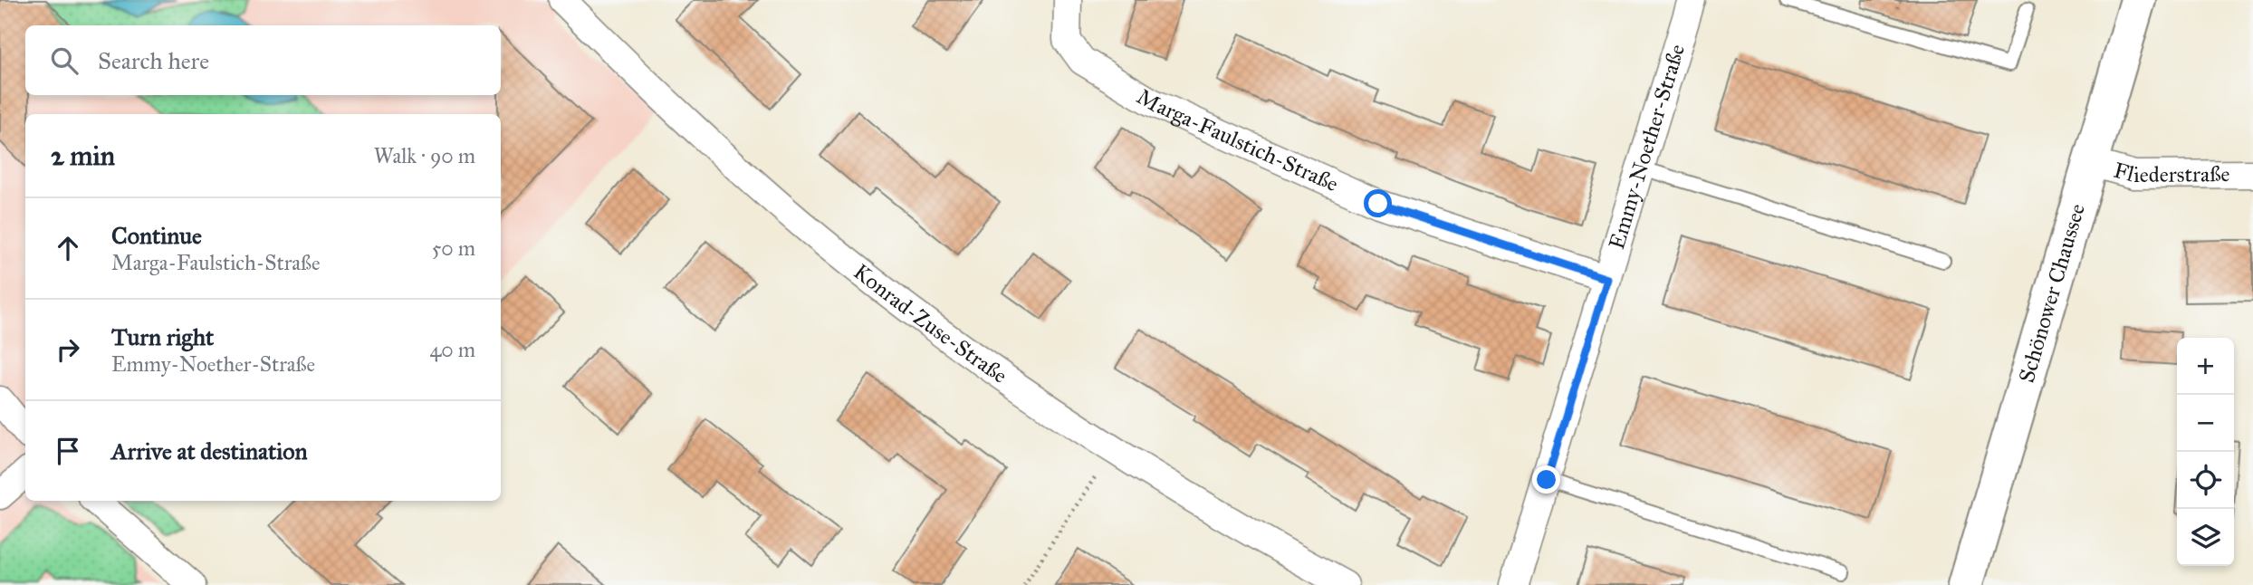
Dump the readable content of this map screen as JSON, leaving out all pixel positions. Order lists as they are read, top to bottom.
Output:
{
  "streets": {
    "main road": ["Schönower Chaussee"],
    "street": [
      "Marga-Faulstich-Straße",
      "Emmy-Noether-Straße",
      "Fliederstraße",
      "Konrad-Zuse-Straße"
    ]
  },
  "crossings": [
    ["Marga-Faulstich-Straße", "Emmy-Noether-Straße"],
    ["Fliederstraße", "Schönower Chaussee"]
  ],
  "page": {
    "search": "Search here",
    "heading": ["2 min", "Walk · 90 m"],
    "list": [
      ["Continue", "Marga-Faulstich-Straße", "50 m"],
      ["Turn right", "Emmy-Noether-Straße", "40 m"],
      "Arrive at destination"
    ],
    "map_buttons": ["+", "−"]
  }
}
